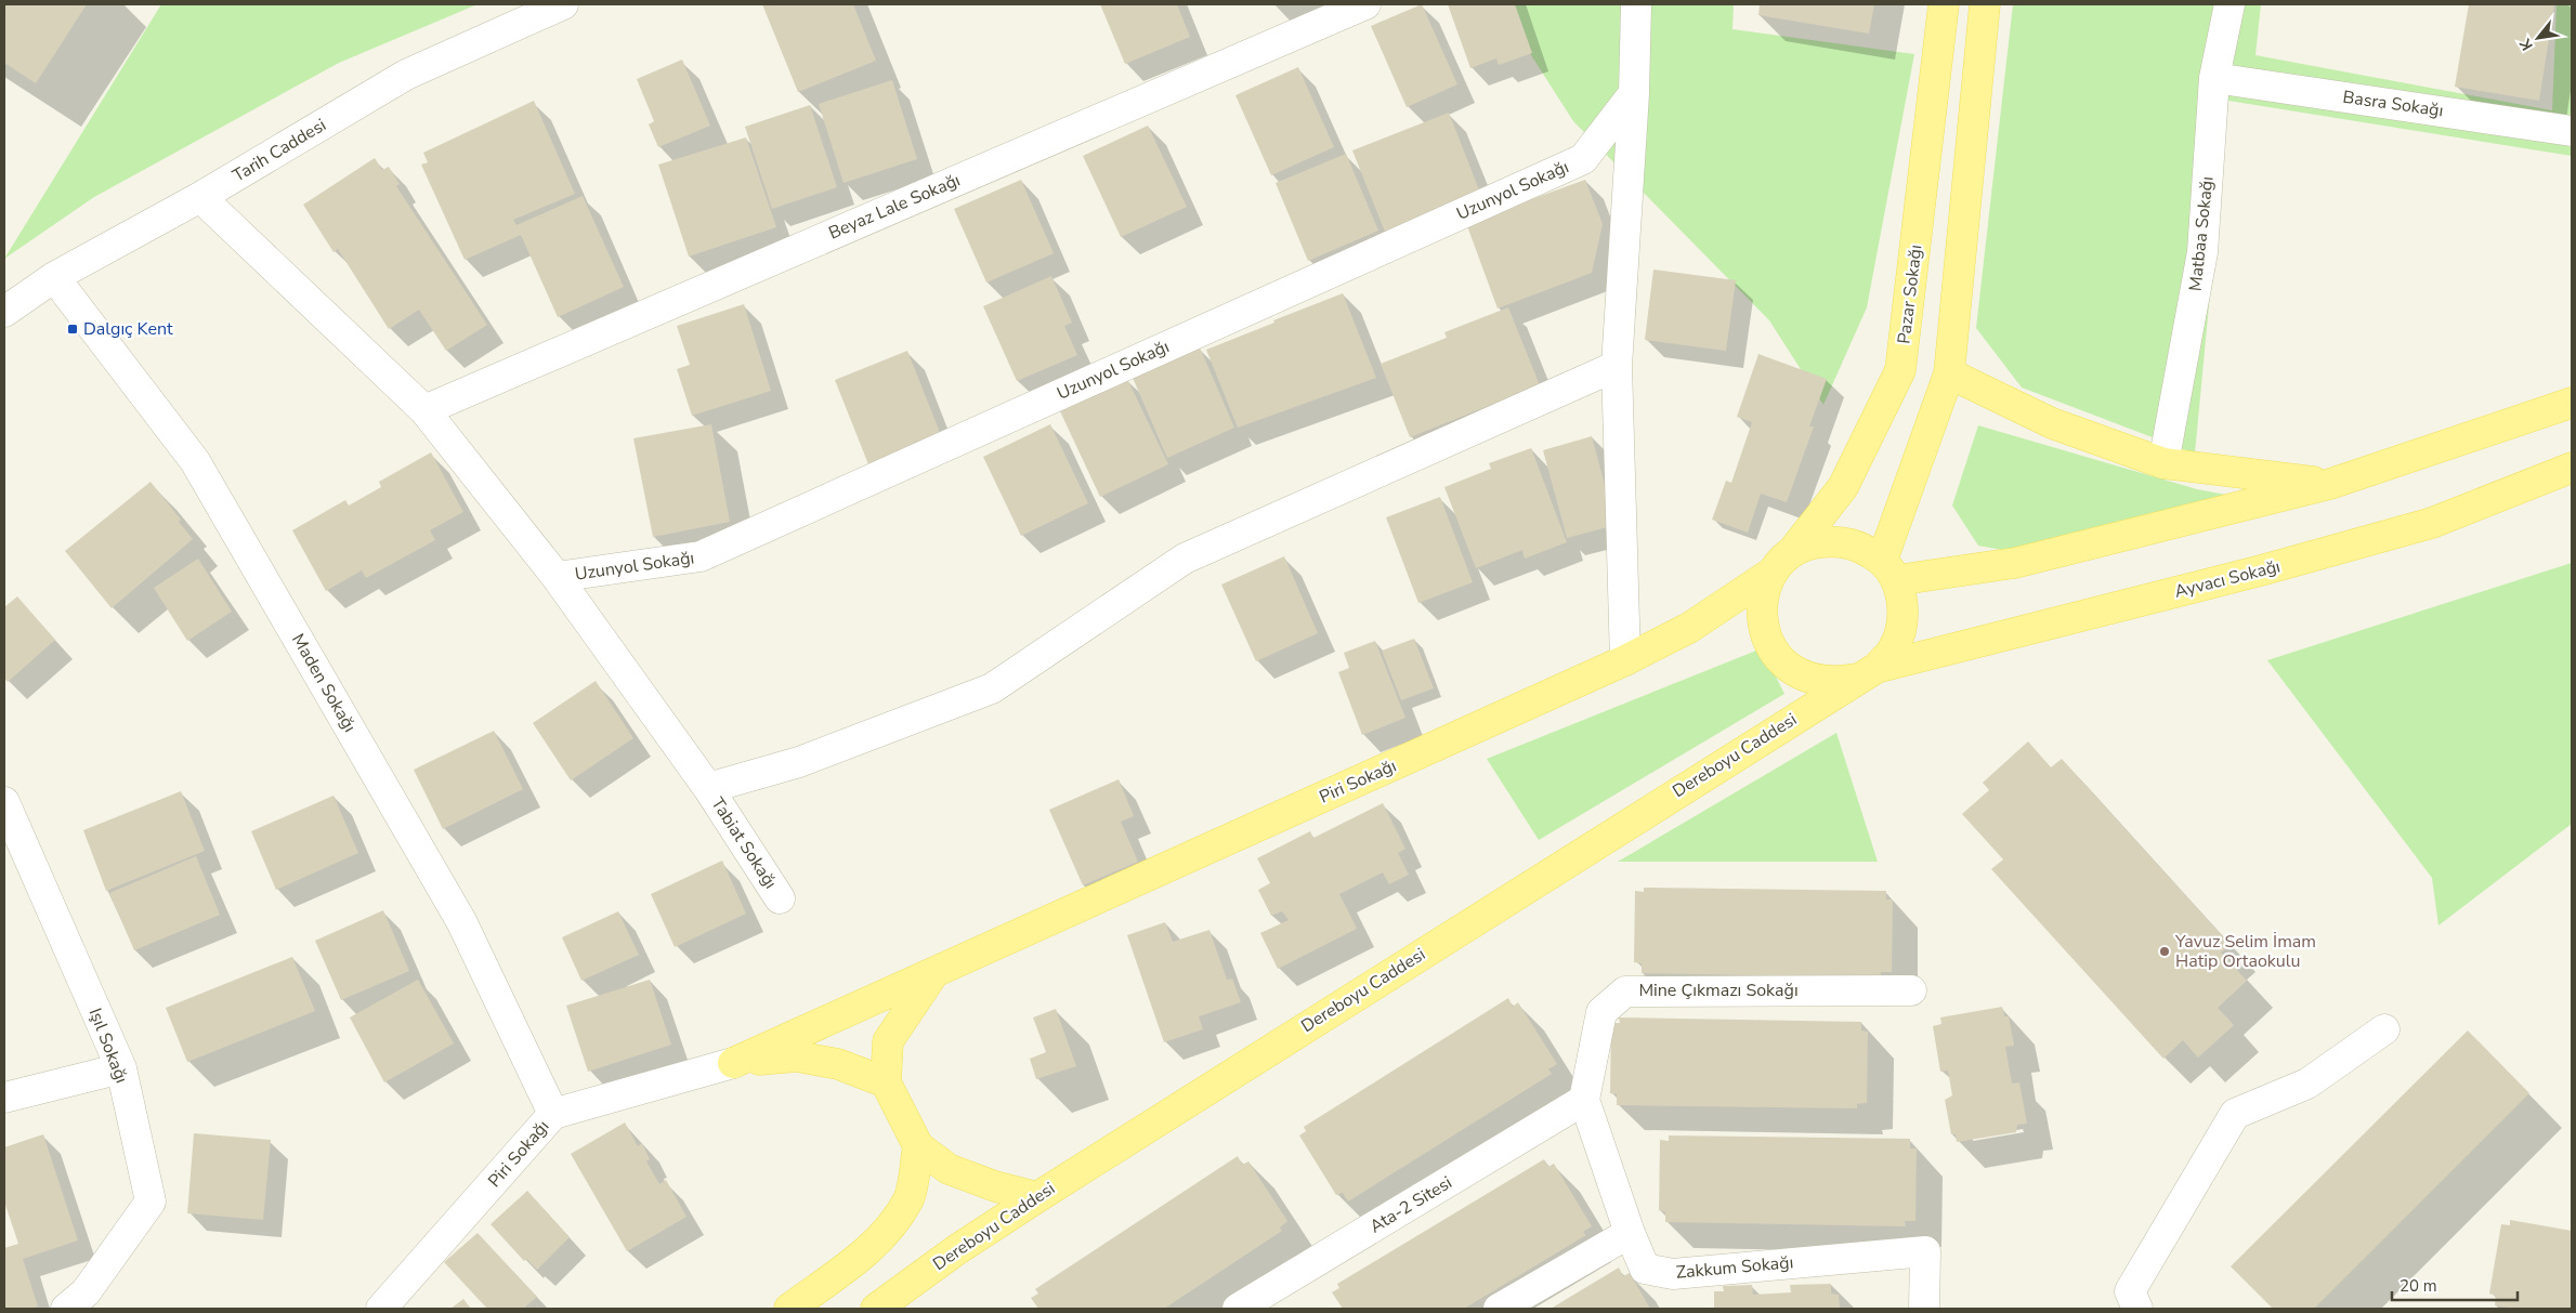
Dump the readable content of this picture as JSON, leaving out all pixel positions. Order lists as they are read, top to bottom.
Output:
{
  "streets": {
    "main road": [
      "Pazar Sokağı",
      "Ayvacı Sokağı",
      "Dereboyu Caddesi",
      "Piri Sokağı"
    ],
    "street": [
      "Basra Sokağı",
      "Tarih Caddesi",
      "Uzunyol Sokağı",
      "Beyaz Lale Sokağı",
      "Matbaa Sokağı",
      "Maden Sokağı",
      "Tabiat Sokağı",
      "Mine Çıkmazı Sokağı",
      "Işıl Sokağı",
      "Ata-2 Sitesi",
      "Zakkum Sokağı"
    ]
  },
  "crossings": [
    ["Basra Sokağı", "Matbaa Sokağı"],
    ["Tarih Caddesi", "Maden Sokağı"],
    ["Tarih Caddesi", "Tabiat Sokağı"],
    ["Uzunyol Sokağı", "Tabiat Sokağı"],
    ["Beyaz Lale Sokağı", "Tabiat Sokağı"],
    ["Pazar Sokağı", "Ayvacı Sokağı"],
    ["Pazar Sokağı", "Dereboyu Caddesi"],
    ["Pazar Sokağı", "Piri Sokağı"],
    ["Ayvacı Sokağı", "Dereboyu Caddesi"],
    ["Ayvacı Sokağı", "Piri Sokağı"],
    ["Maden Sokağı", "Piri Sokağı"],
    ["Dereboyu Caddesi", "Piri Sokağı"],
    ["Mine Çıkmazı Sokağı", "Ata-2 Sitesi"]
  ],
  "places": {
    "transit": ["Dalgıç Kent"],
    "other": ["Yavuz Selim İmam Hatip Ortaokulu"]
  },
  "scale_bar": "20 m",
  "north": "bottom left"
}
